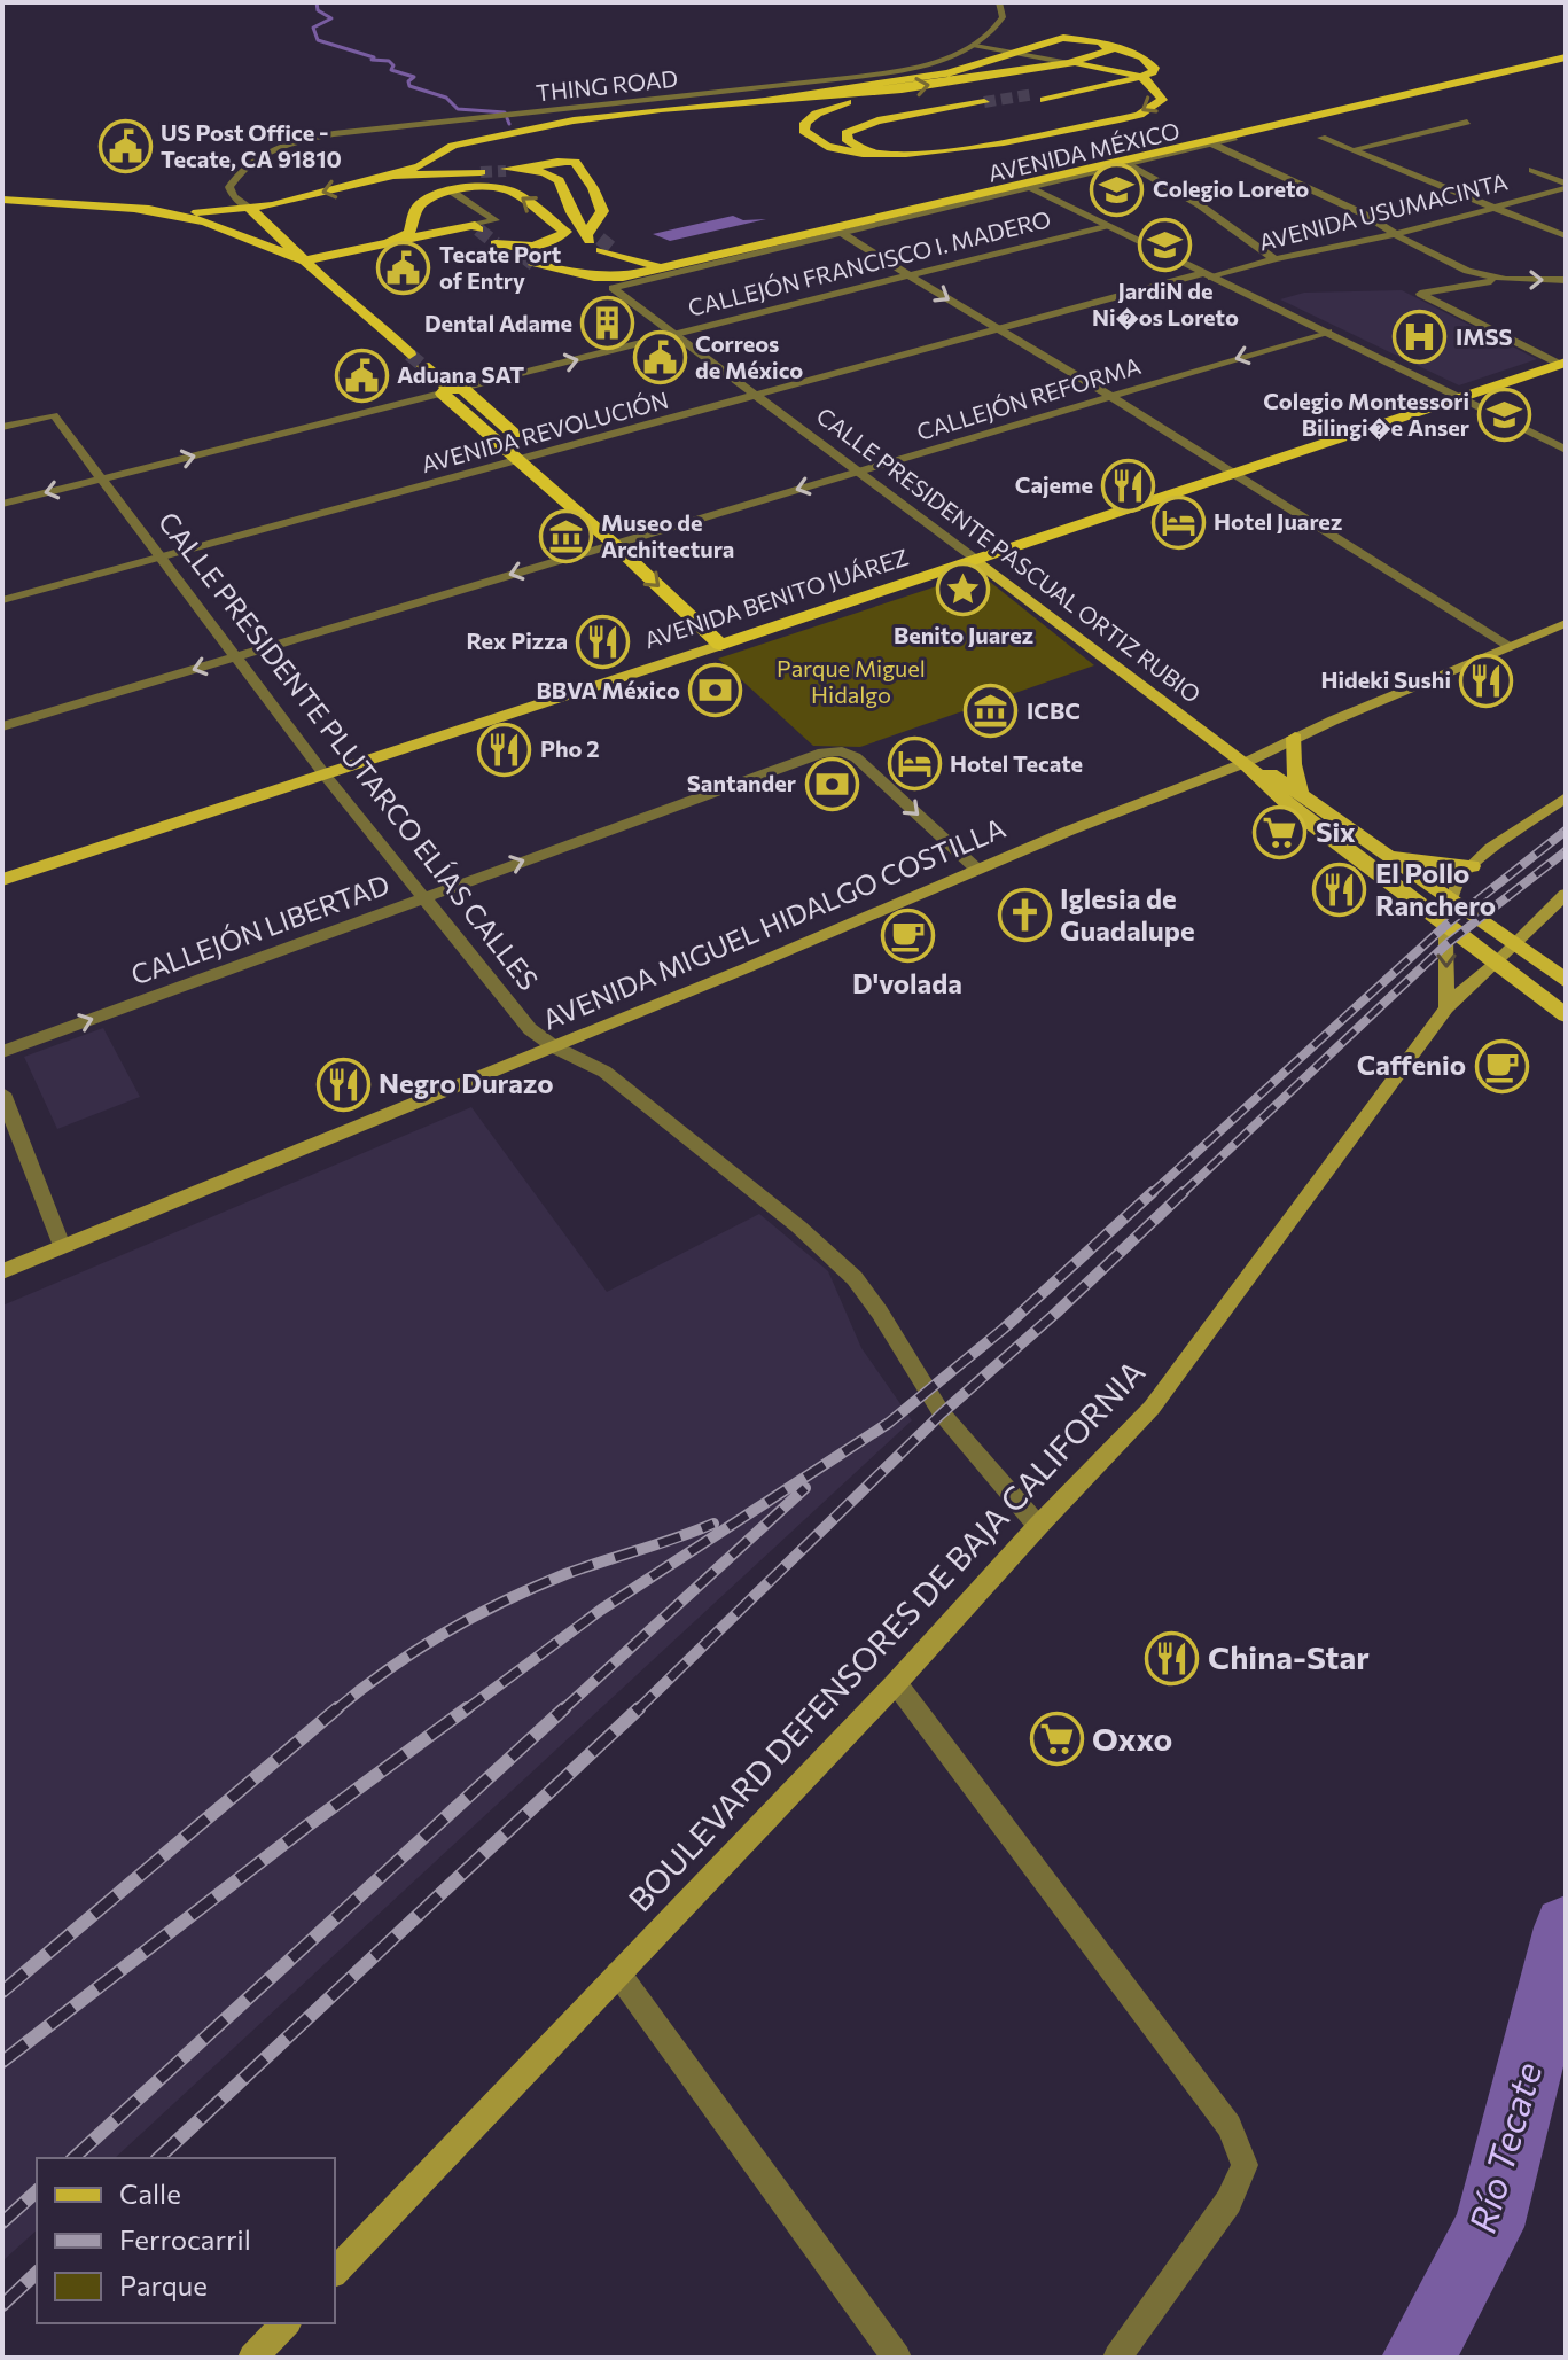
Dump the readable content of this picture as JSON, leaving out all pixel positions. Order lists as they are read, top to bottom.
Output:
{
  "streets": {
    "highway": ["AVENIDA MÉXICO", "AVENIDA BENITO JUÁREZ"],
    "main road": ["CALLE PRESIDENTE PASCUAL ORTIZ RUBIO", "AVENIDA MIGUEL HIDALGO COSTILLA", "BOULEVARD DEFENSORES DE BAJA CALIFORNIA"],
    "street": [
      "THING ROAD",
      "AVENIDA USUMACINTA",
      "CALLEJÓN FRANCISCO I. MADERO",
      "CALLEJÓN REFORMA",
      "AVENIDA REVOLUCIÓN",
      "CALLE PRESIDENTE PLUTARCO ELÍAS CALLES",
      "CALLEJÓN LIBERTAD"
    ]
  },
  "crossings": [
    ["AVENIDA MÉXICO", "CALLE PRESIDENTE PASCUAL ORTIZ RUBIO"],
    ["AVENIDA USUMACINTA", "AVENIDA REVOLUCIÓN"],
    ["CALLEJÓN FRANCISCO I. MADERO", "CALLE PRESIDENTE PASCUAL ORTIZ RUBIO"],
    ["CALLEJÓN FRANCISCO I. MADERO", "CALLE PRESIDENTE PLUTARCO ELÍAS CALLES"],
    ["CALLEJÓN REFORMA", "CALLE PRESIDENTE PASCUAL ORTIZ RUBIO"],
    ["CALLEJÓN REFORMA", "CALLE PRESIDENTE PLUTARCO ELÍAS CALLES"],
    ["AVENIDA REVOLUCIÓN", "CALLE PRESIDENTE PASCUAL ORTIZ RUBIO"],
    ["AVENIDA REVOLUCIÓN", "CALLE PRESIDENTE PLUTARCO ELÍAS CALLES"],
    ["CALLE PRESIDENTE PASCUAL ORTIZ RUBIO", "AVENIDA BENITO JUÁREZ"],
    ["CALLE PRESIDENTE PASCUAL ORTIZ RUBIO", "AVENIDA MIGUEL HIDALGO COSTILLA"],
    ["CALLE PRESIDENTE PASCUAL ORTIZ RUBIO", "BOULEVARD DEFENSORES DE BAJA CALIFORNIA"],
    ["AVENIDA BENITO JUÁREZ", "CALLE PRESIDENTE PLUTARCO ELÍAS CALLES"],
    ["CALLE PRESIDENTE PLUTARCO ELÍAS CALLES", "AVENIDA MIGUEL HIDALGO COSTILLA"],
    ["CALLE PRESIDENTE PLUTARCO ELÍAS CALLES", "CALLEJÓN LIBERTAD"],
    ["CALLE PRESIDENTE PLUTARCO ELÍAS CALLES", "BOULEVARD DEFENSORES DE BAJA CALIFORNIA"],
    ["AVENIDA MIGUEL HIDALGO COSTILLA", "CALLEJÓN LIBERTAD"]
  ],
  "one_way": ["CALLEJÓN REFORMA", "CALLEJÓN LIBERTAD"],
  "water": ["Río Tecate"],
  "parks": ["Parque Miguel Hidalgo"],
  "places": {
    "public building": [
      "US Post Office - Tecate, CA 91810",
      "Tecate Port of Entry",
      "Correos de México",
      "Aduana SAT"
    ],
    "school or university": ["Colegio Loreto", "JardiN de Ni�os Loreto", "Colegio Montessori Bilingi�e Anser"],
    "building": ["Dental Adame"],
    "hospital": ["IMSS"],
    "restaurant": [
      "Cajeme",
      "Rex Pizza",
      "Hideki Sushi",
      "Pho 2",
      "El Pollo Ranchero",
      "Negro Durazo",
      "China-Star"
    ],
    "hotel": ["Hotel Juarez", "Hotel Tecate"],
    "museum": ["Museo de Architectura", "ICBC"],
    "place": ["Benito Juarez"],
    "bank": ["BBVA México", "Santander"],
    "supermarket": ["Six", "Oxxo"],
    "church": ["Iglesia de Guadalupe"],
    "cafe": ["D'volada", "Caffenio"]
  },
  "legend": ["Calle", "Ferrocarril", "Parque"]
}
